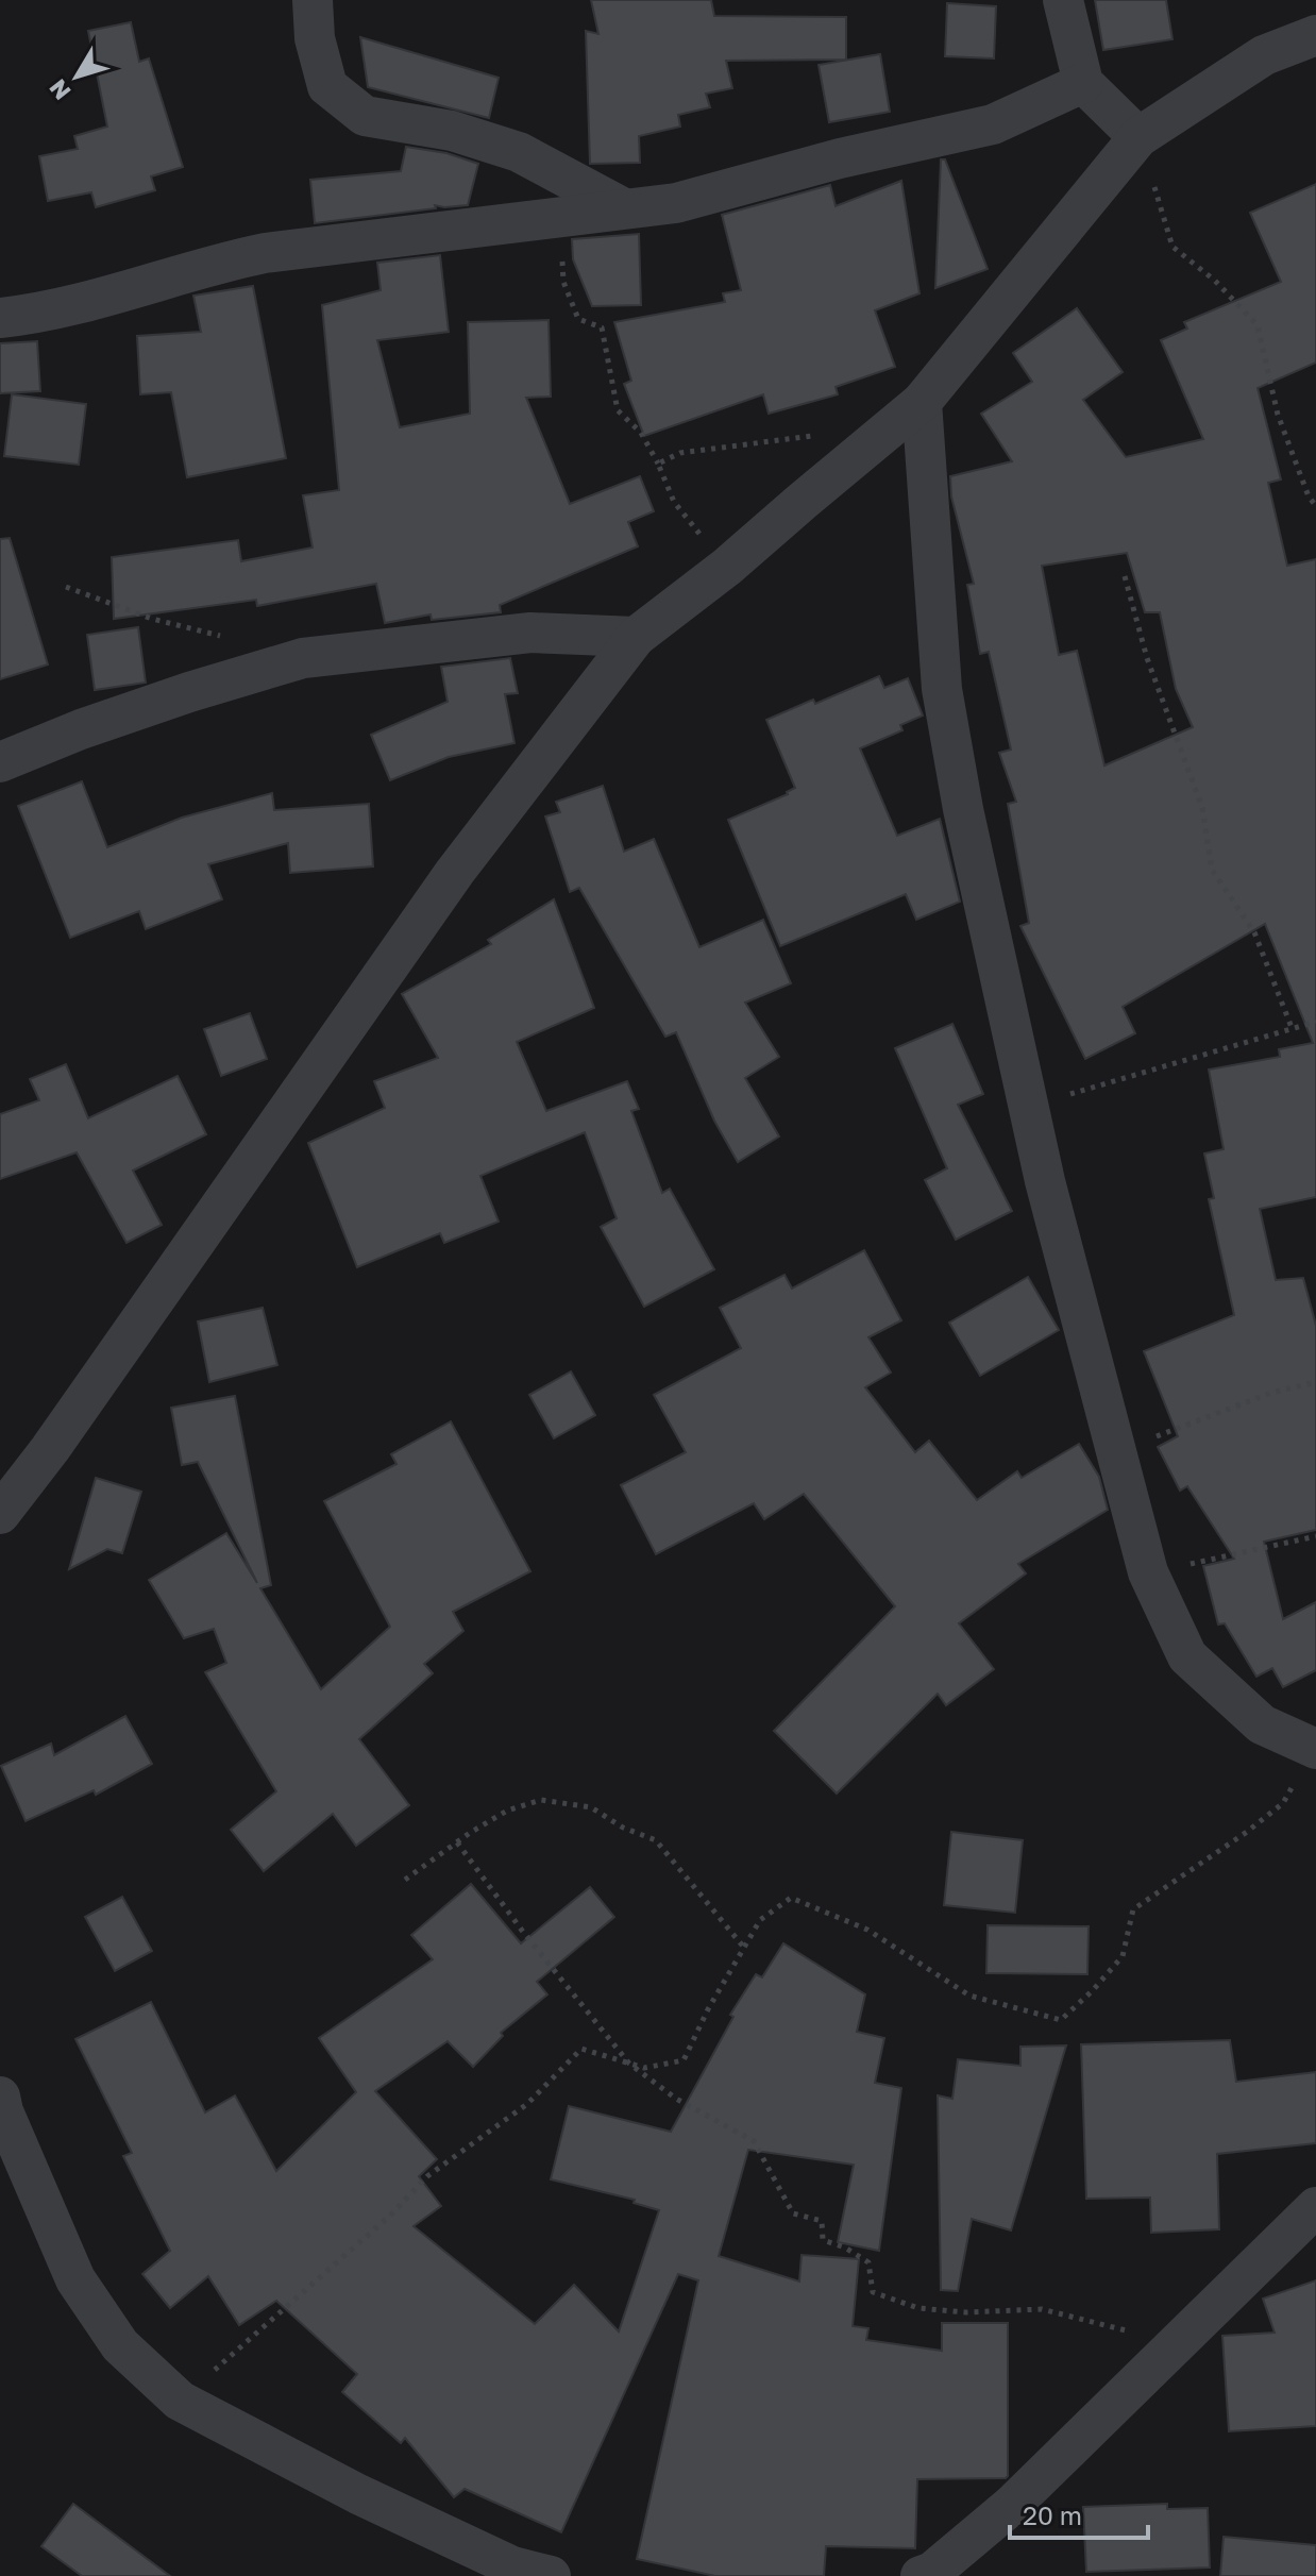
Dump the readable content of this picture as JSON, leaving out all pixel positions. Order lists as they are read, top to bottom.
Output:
{
  "scale_bar": "20 m",
  "north": "bottom left"
}
